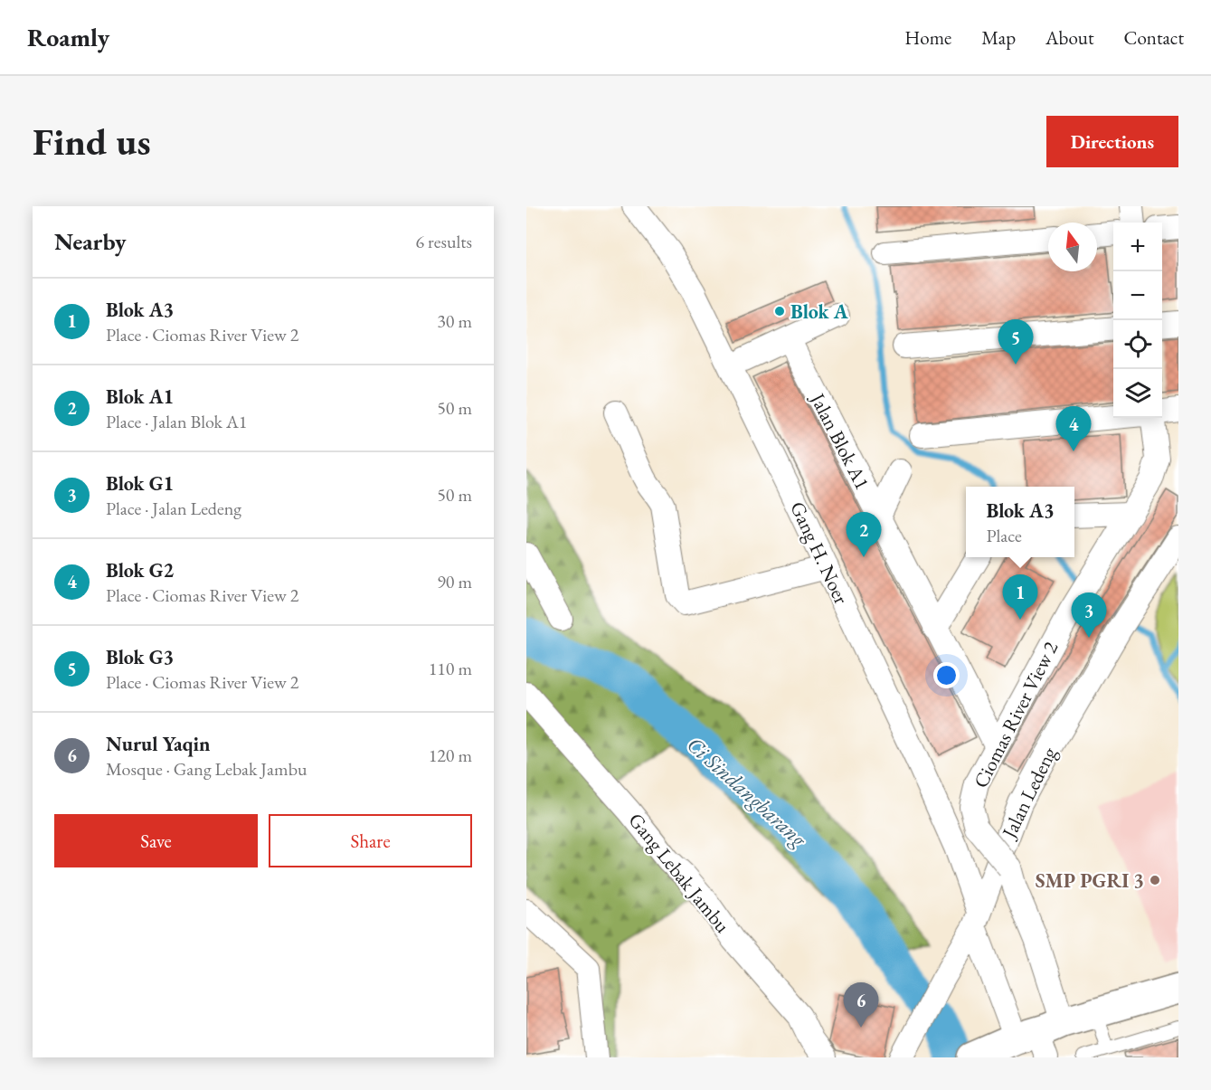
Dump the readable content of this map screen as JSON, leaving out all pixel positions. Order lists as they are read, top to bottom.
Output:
{
  "streets": {
    "street": [
      "Jalan Blok A1",
      "Gang H. Noer",
      "Ciomas River View 2",
      "Jalan Ledeng",
      "Gang Lebak Jambu"
    ]
  },
  "crossings": [
    ["Jalan Blok A1", "Ciomas River View 2"],
    ["Gang H. Noer", "Ciomas River View 2"],
    ["Gang H. Noer", "Jalan Ledeng"]
  ],
  "water": ["Ci Sindangbarang"],
  "places": ["Blok A", "SMP PGRI 3"],
  "north": "top",
  "page": {
    "header": "Roamly",
    "nav": [
      "Home",
      "Map",
      "About",
      "Contact"
    ],
    "buttons": [
      "Directions",
      ["Save", "Share"]
    ],
    "title": "Find us",
    "heading": ["Nearby", "6 results"],
    "map_buttons": ["+", "−"],
    "list": [
      {
        "mark": "1",
        "name": "Blok A3",
        "note": "Place · Ciomas River View 2",
        "value": "30 m"
      },
      {
        "mark": "2",
        "name": "Blok A1",
        "note": "Place · Jalan Blok A1",
        "value": "50 m"
      },
      {
        "mark": "3",
        "name": "Blok G1",
        "note": "Place · Jalan Ledeng",
        "value": "50 m"
      },
      {
        "mark": "4",
        "name": "Blok G2",
        "note": "Place · Ciomas River View 2",
        "value": "90 m"
      },
      {
        "mark": "5",
        "name": "Blok G3",
        "note": "Place · Ciomas River View 2",
        "value": "110 m"
      },
      {
        "mark": "6",
        "name": "Nurul Yaqin",
        "note": "Mosque · Gang Lebak Jambu",
        "value": "120 m"
      }
    ],
    "pins": [
      "5",
      "4",
      "2",
      "1",
      "3",
      "6"
    ],
    "popup": ["Blok A3", "Place"]
  }
}
